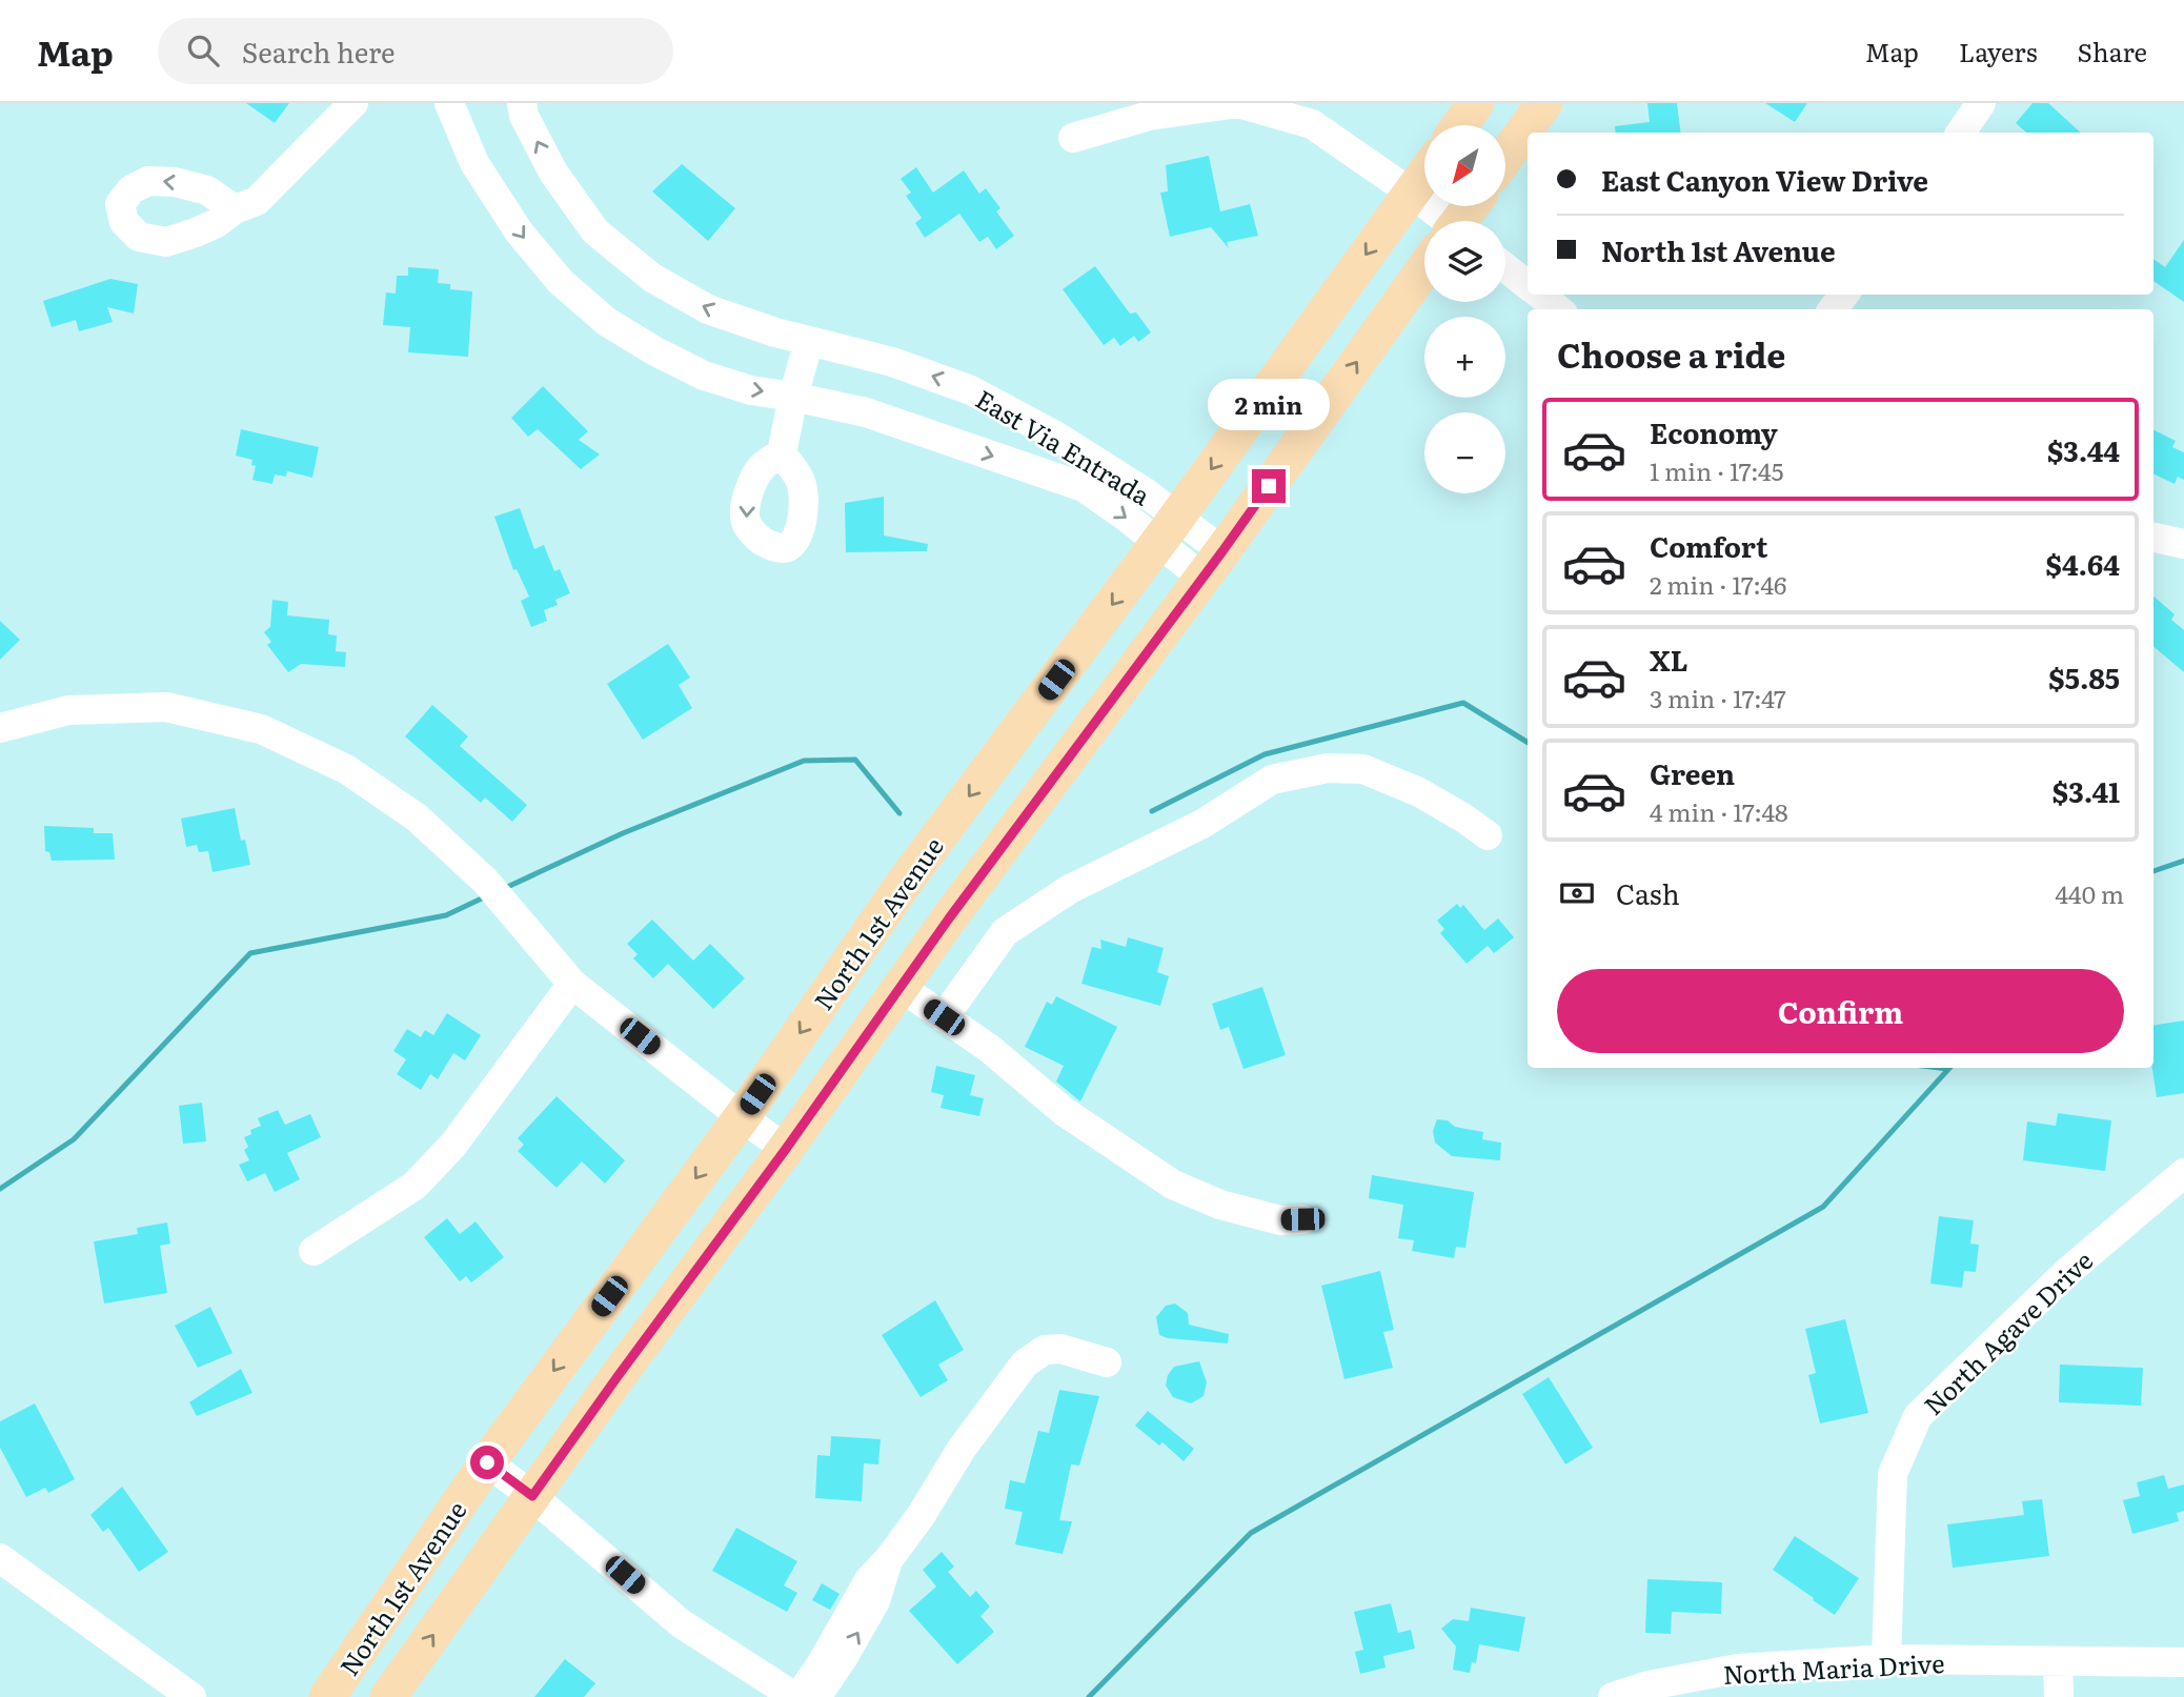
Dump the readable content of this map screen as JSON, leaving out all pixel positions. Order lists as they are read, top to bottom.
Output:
{
  "streets": {
    "main road": ["North 1st Avenue"],
    "street": ["East Via Entrada", "North Agave Drive", "North Maria Drive"]
  },
  "crossings": [
    ["East Via Entrada", "North 1st Avenue"],
    ["North Agave Drive", "North Maria Drive"]
  ],
  "north": "bottom left",
  "page": {
    "header": "Map",
    "search": "Search here",
    "nav": ["Map", "Layers", "Share"],
    "map_buttons": ["+", "−"],
    "banner": ["East Canyon View Drive", "North 1st Avenue"],
    "heading": "Choose a ride",
    "bubble": "2 min",
    "list": [
      {
        "name": "Economy",
        "note": "1 min · 17:45",
        "value": "$3.44"
      },
      {
        "name": "Comfort",
        "note": "2 min · 17:46",
        "value": "$4.64"
      },
      {
        "name": "XL",
        "note": "3 min · 17:47",
        "value": "$5.85"
      },
      {
        "name": "Green",
        "note": "4 min · 17:48",
        "value": "$3.41"
      }
    ],
    "pay": ["Cash", "440 m"],
    "buttons": "Confirm"
  }
}
